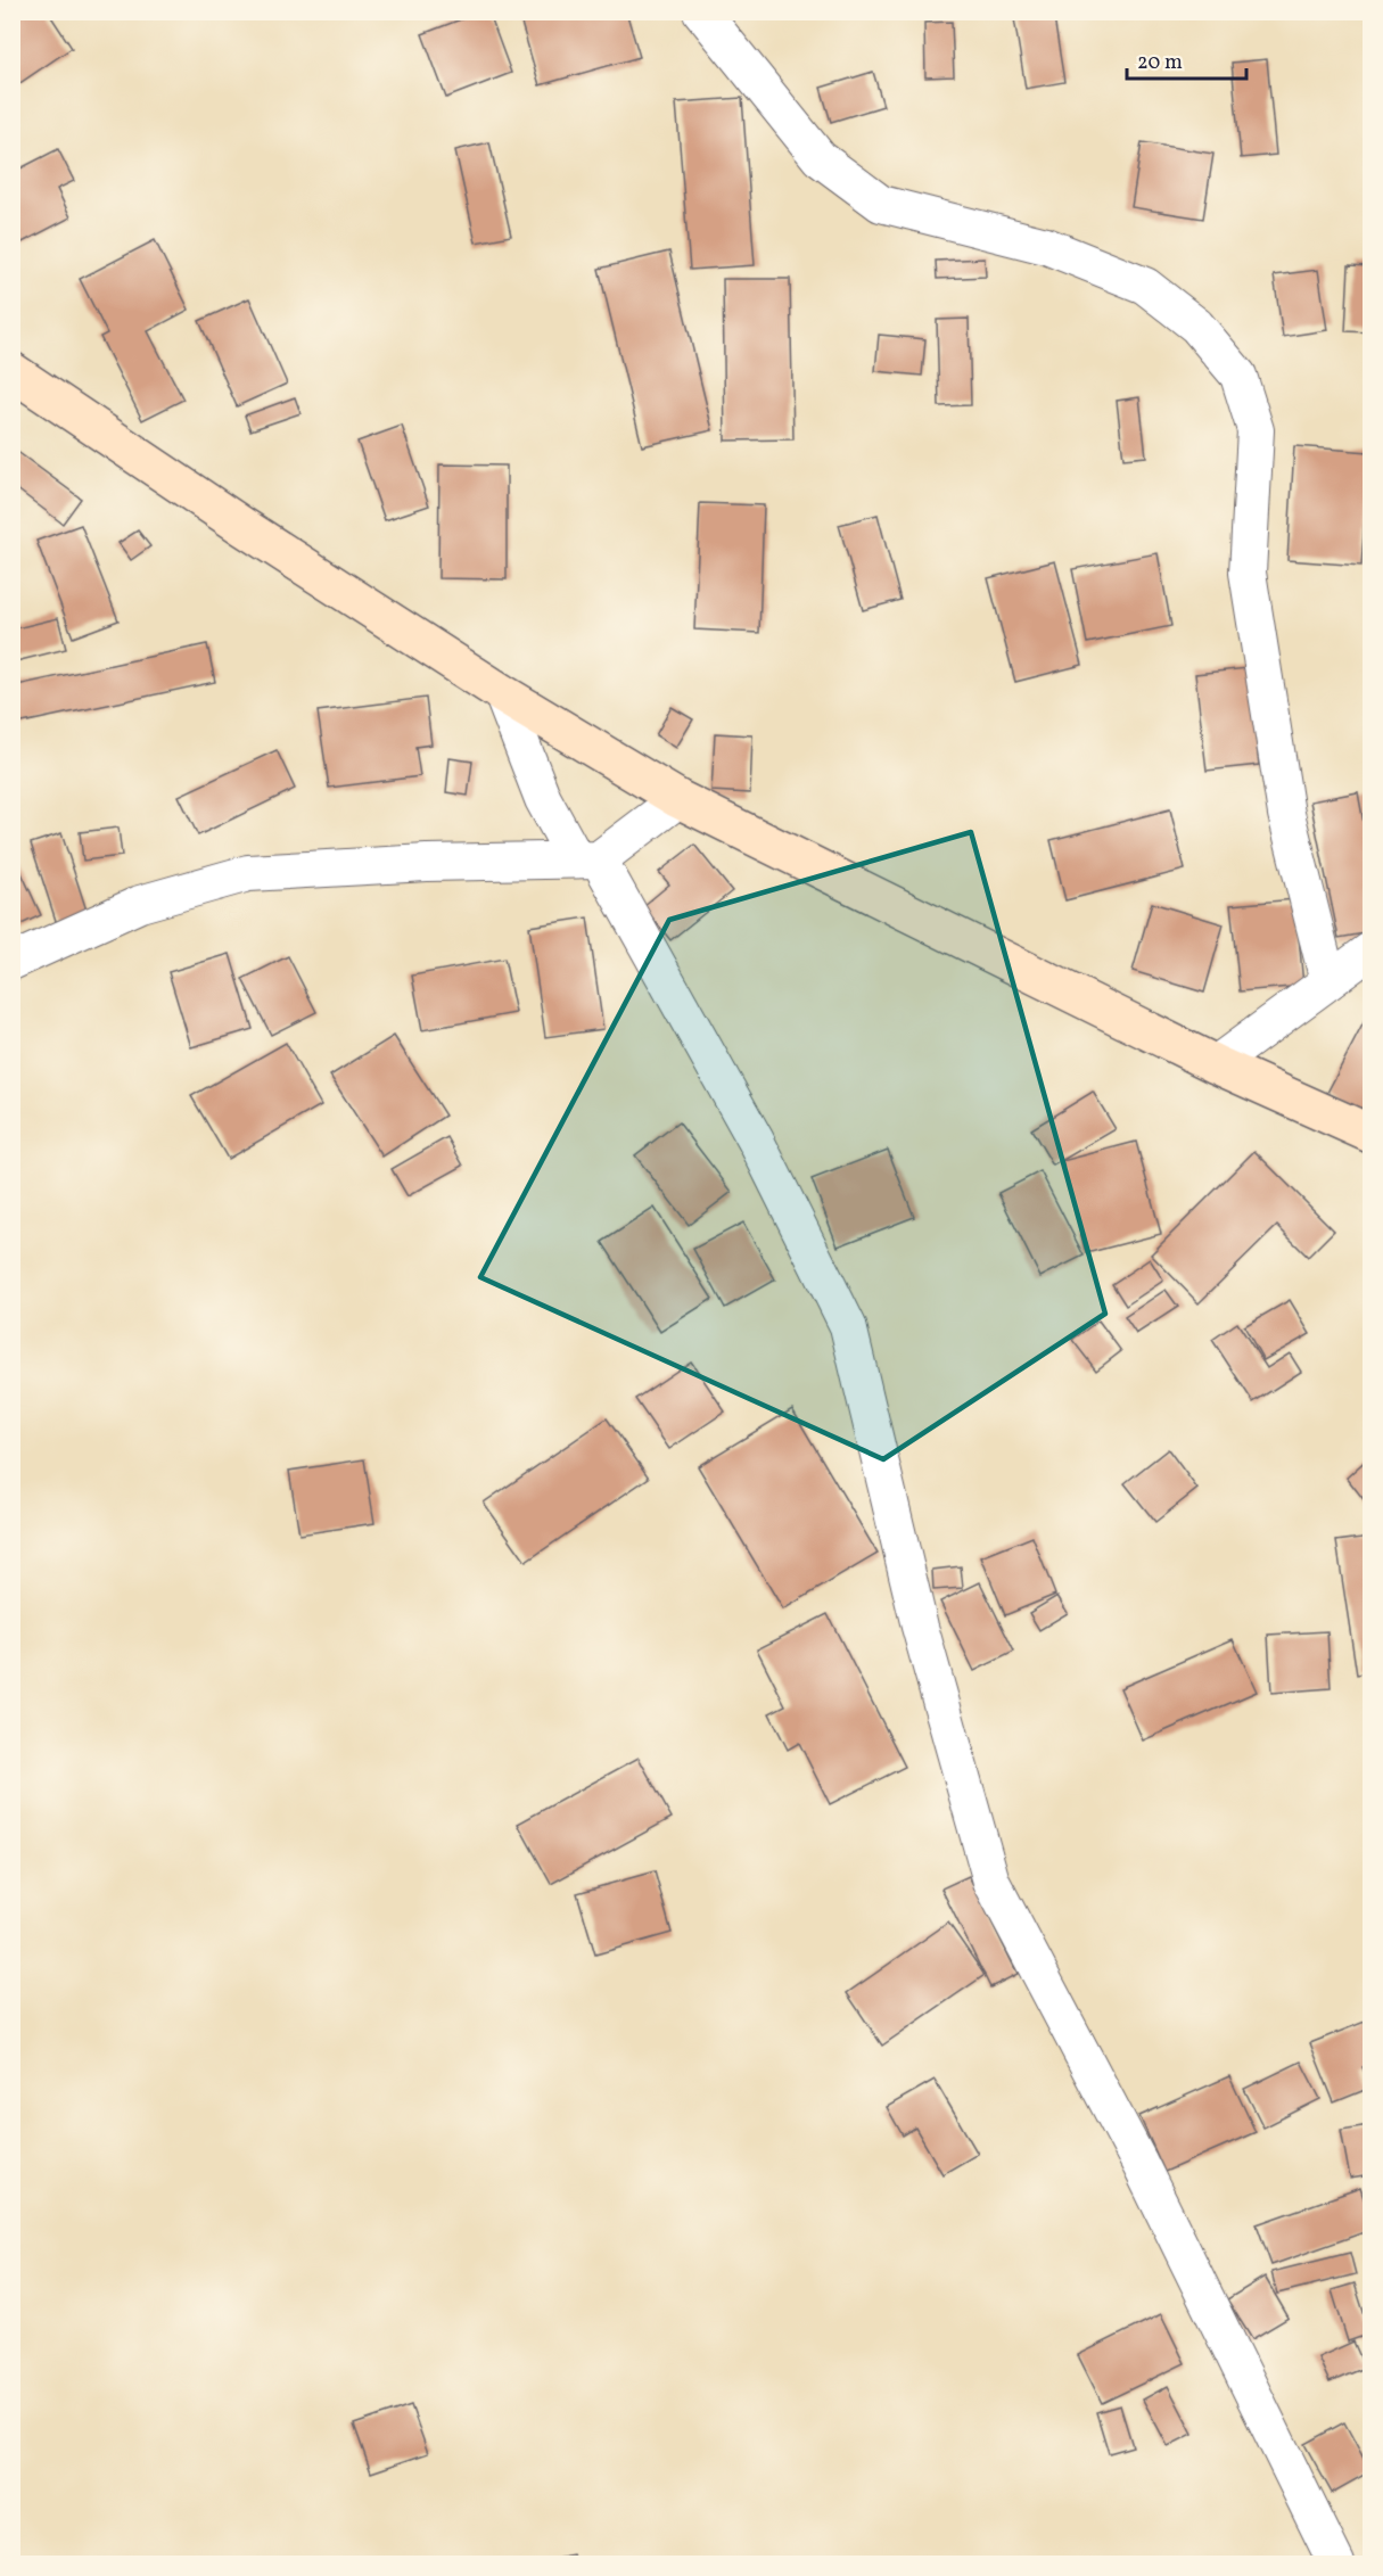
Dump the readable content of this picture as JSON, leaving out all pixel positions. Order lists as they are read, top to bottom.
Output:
{
  "scale_bar": "20 m"
}
